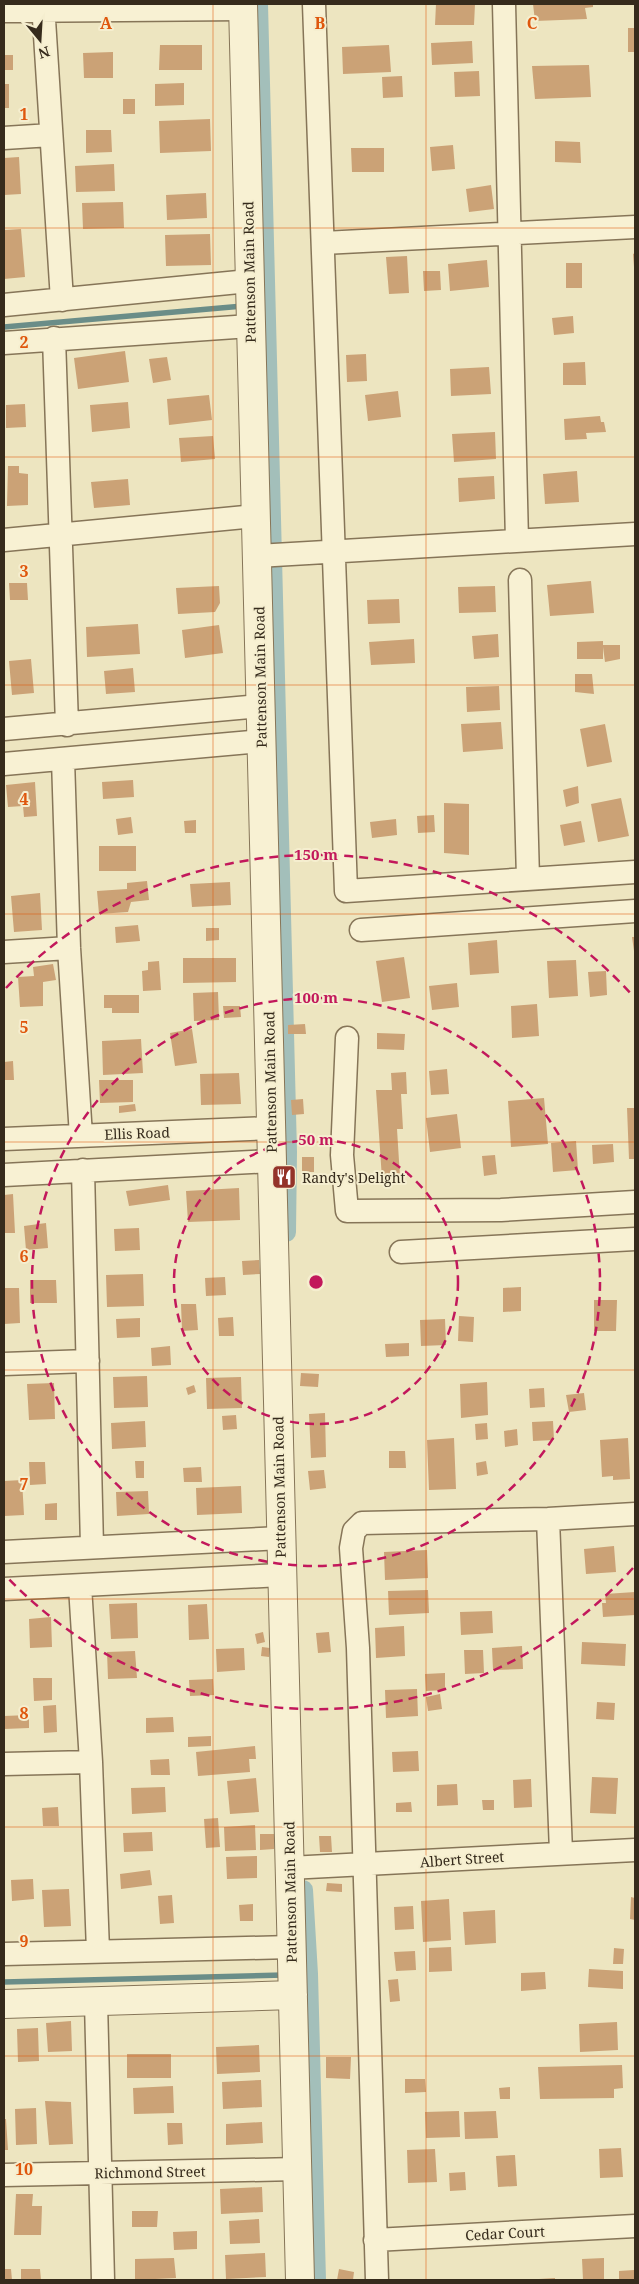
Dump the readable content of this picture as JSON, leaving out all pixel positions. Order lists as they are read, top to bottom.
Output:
{
  "streets": {
    "street": [
      "Pattenson Main Road",
      "Ellis Road",
      "Albert Street",
      "Richmond Street",
      "Cedar Court"
    ]
  },
  "crossings": [
    ["Pattenson Main Road", "Ellis Road"],
    ["Pattenson Main Road", "Albert Street"],
    ["Pattenson Main Road", "Richmond Street"]
  ],
  "places": {
    "restaurant": ["Randy's Delight"]
  },
  "north": "bottom",
  "grid": {
    "columns": ["A", "B", "C"],
    "rows": [
      "1",
      "2",
      "3",
      "4",
      "5",
      "6",
      "7",
      "8",
      "9",
      "10"
    ]
  },
  "rings": ["150 m", "100 m", "50 m"]
}
